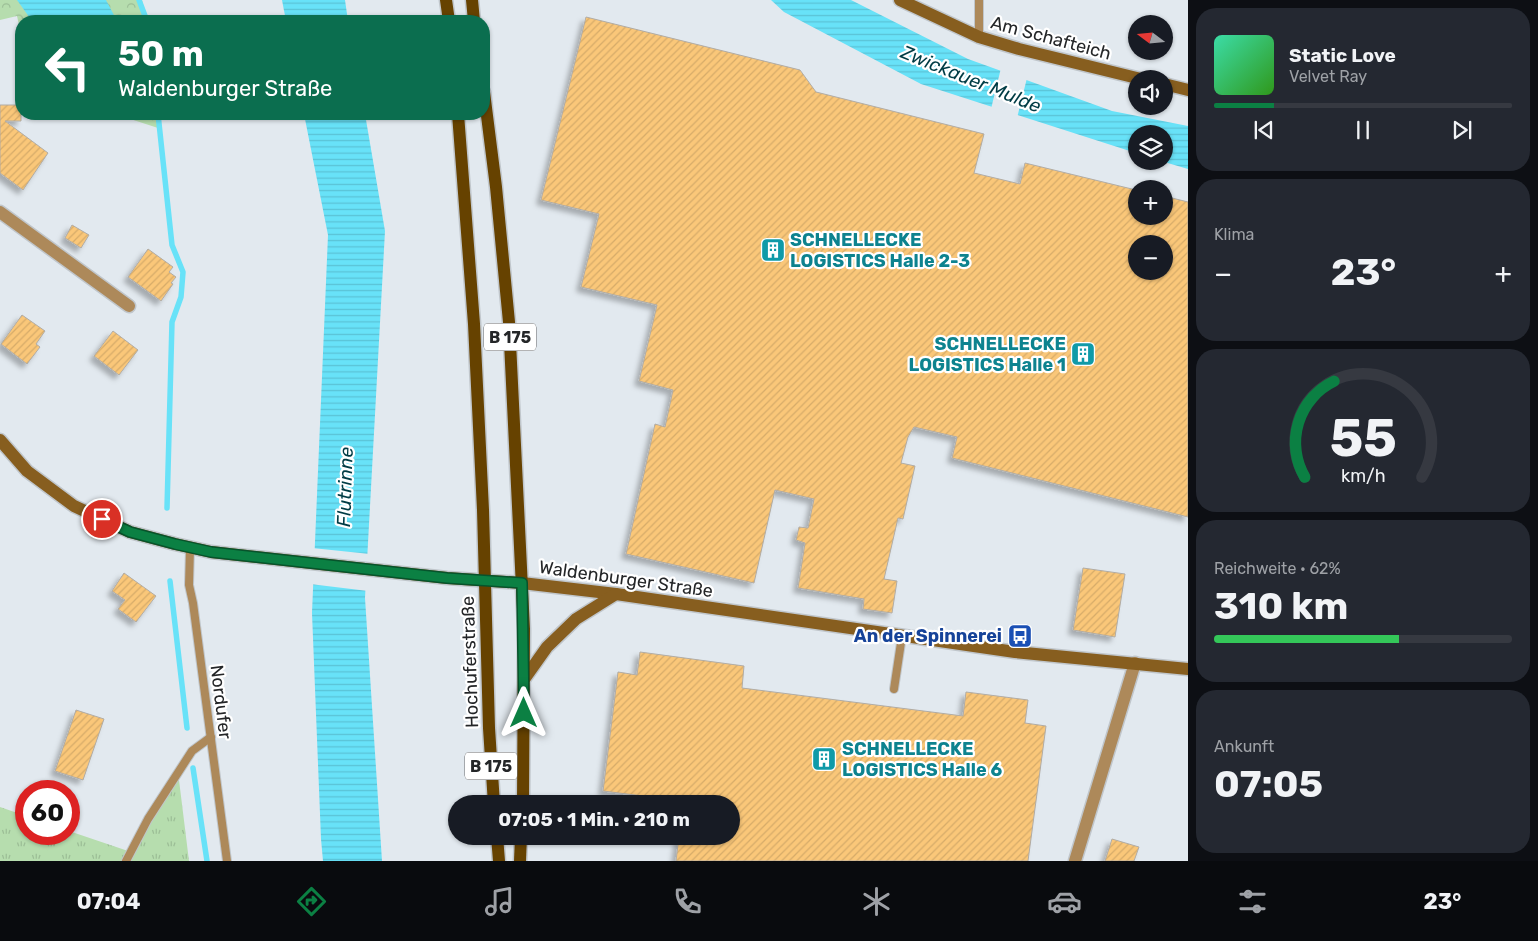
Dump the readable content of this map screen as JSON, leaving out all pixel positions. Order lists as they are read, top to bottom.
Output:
{
  "streets": {
    "main road": ["B 175", "Hochuferstraße"],
    "street": ["Am Schafteich", "Waldenburger Straße"],
    "lane": ["Nordufer"]
  },
  "crossings": [
    ["B 175", "Waldenburger Straße"],
    ["B 175", "Hochuferstraße"],
    ["Waldenburger Straße", "Hochuferstraße"],
    ["Waldenburger Straße", "Nordufer"]
  ],
  "water": ["Zwickauer Mulde", "Flutrinne"],
  "places": {
    "building": ["SCHNELLECKE LOGISTICS Halle 2-3", "SCHNELLECKE LOGISTICS Halle 1", "SCHNELLECKE LOGISTICS Halle 6"],
    "bus stop": ["An der Spinnerei"]
  },
  "north": "left",
  "page": {
    "map_buttons": ["+", "−"],
    "turn": ["50 m", "Waldenburger Straße"],
    "song": ["Static Love", "Velvet Ray"],
    "tile": [
      "Klima",
      ["Reichweite · 62%", "310 km"],
      ["Ankunft", "07:05"]
    ],
    "heat": ["−", "23°", "+"],
    "limit": "60",
    "trip": "07:05 · 1 Min. · 210 m",
    "tabs": ["07:04", "23°"],
    "gauge": ["55", "km/h"]
  }
}
